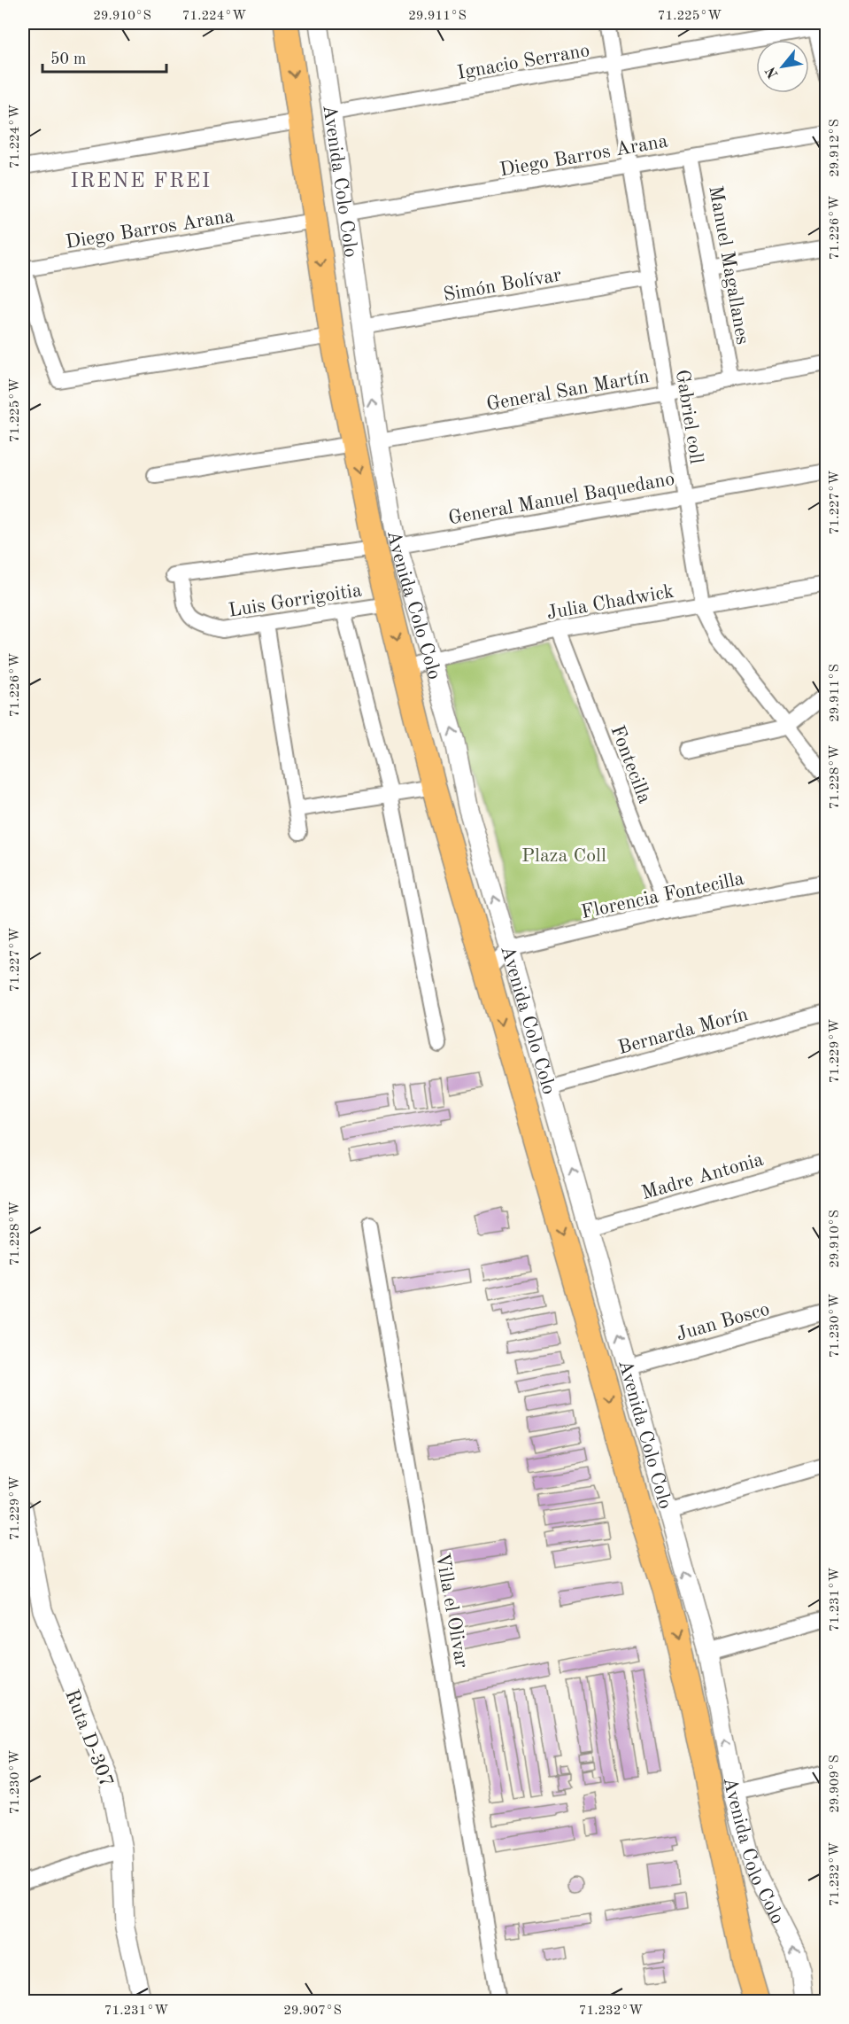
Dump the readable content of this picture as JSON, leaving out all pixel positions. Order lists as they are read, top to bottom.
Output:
{
  "streets": {
    "main road": ["Avenida Colo Colo"],
    "street": [
      "Ignacio Serrano",
      "Diego Barros Arana",
      "Manuel Magallanes",
      "Simón Bolívar",
      "General San Martín",
      "Gabriel coll",
      "General Manuel Baquedano",
      "Luis Gorrigoitia",
      "Julia Chadwick",
      "Fontecilla",
      "Florencia Fontecilla",
      "Bernarda Morín",
      "Madre Antonia",
      "Juan Bosco",
      "Villa el Olivar",
      "Ruta D-307"
    ]
  },
  "crossings": [
    ["Ignacio Serrano", "Avenida Colo Colo"],
    ["Ignacio Serrano", "Gabriel coll"],
    ["Diego Barros Arana", "Avenida Colo Colo"],
    ["Diego Barros Arana", "Manuel Magallanes"],
    ["Diego Barros Arana", "Gabriel coll"],
    ["Avenida Colo Colo", "Simón Bolívar"],
    ["Avenida Colo Colo", "General San Martín"],
    ["Avenida Colo Colo", "General Manuel Baquedano"],
    ["Avenida Colo Colo", "Luis Gorrigoitia"],
    ["Avenida Colo Colo", "Julia Chadwick"],
    ["Avenida Colo Colo", "Florencia Fontecilla"],
    ["Avenida Colo Colo", "Bernarda Morín"],
    ["Avenida Colo Colo", "Madre Antonia"],
    ["Avenida Colo Colo", "Juan Bosco"],
    ["Manuel Magallanes", "General San Martín"],
    ["Simón Bolívar", "Gabriel coll"],
    ["General San Martín", "Gabriel coll"],
    ["Gabriel coll", "General Manuel Baquedano"],
    ["Gabriel coll", "Julia Chadwick"],
    ["General Manuel Baquedano", "Luis Gorrigoitia"],
    ["Julia Chadwick", "Fontecilla"],
    ["Fontecilla", "Florencia Fontecilla"]
  ],
  "districts": ["IRENE FREI"],
  "parks": ["Plaza Coll"],
  "scale_bar": "50 m",
  "north": "bottom left",
  "coordinates": [
    "29.910°S",
    "71.224°W",
    "29.911°S",
    "71.225°W",
    "29.912°S",
    "71.226°W",
    "71.227°W",
    "71.228°W",
    "71.229°W",
    "71.230°W",
    "71.231°W",
    "29.909°S",
    "71.232°W",
    "29.907°S"
  ]
}
